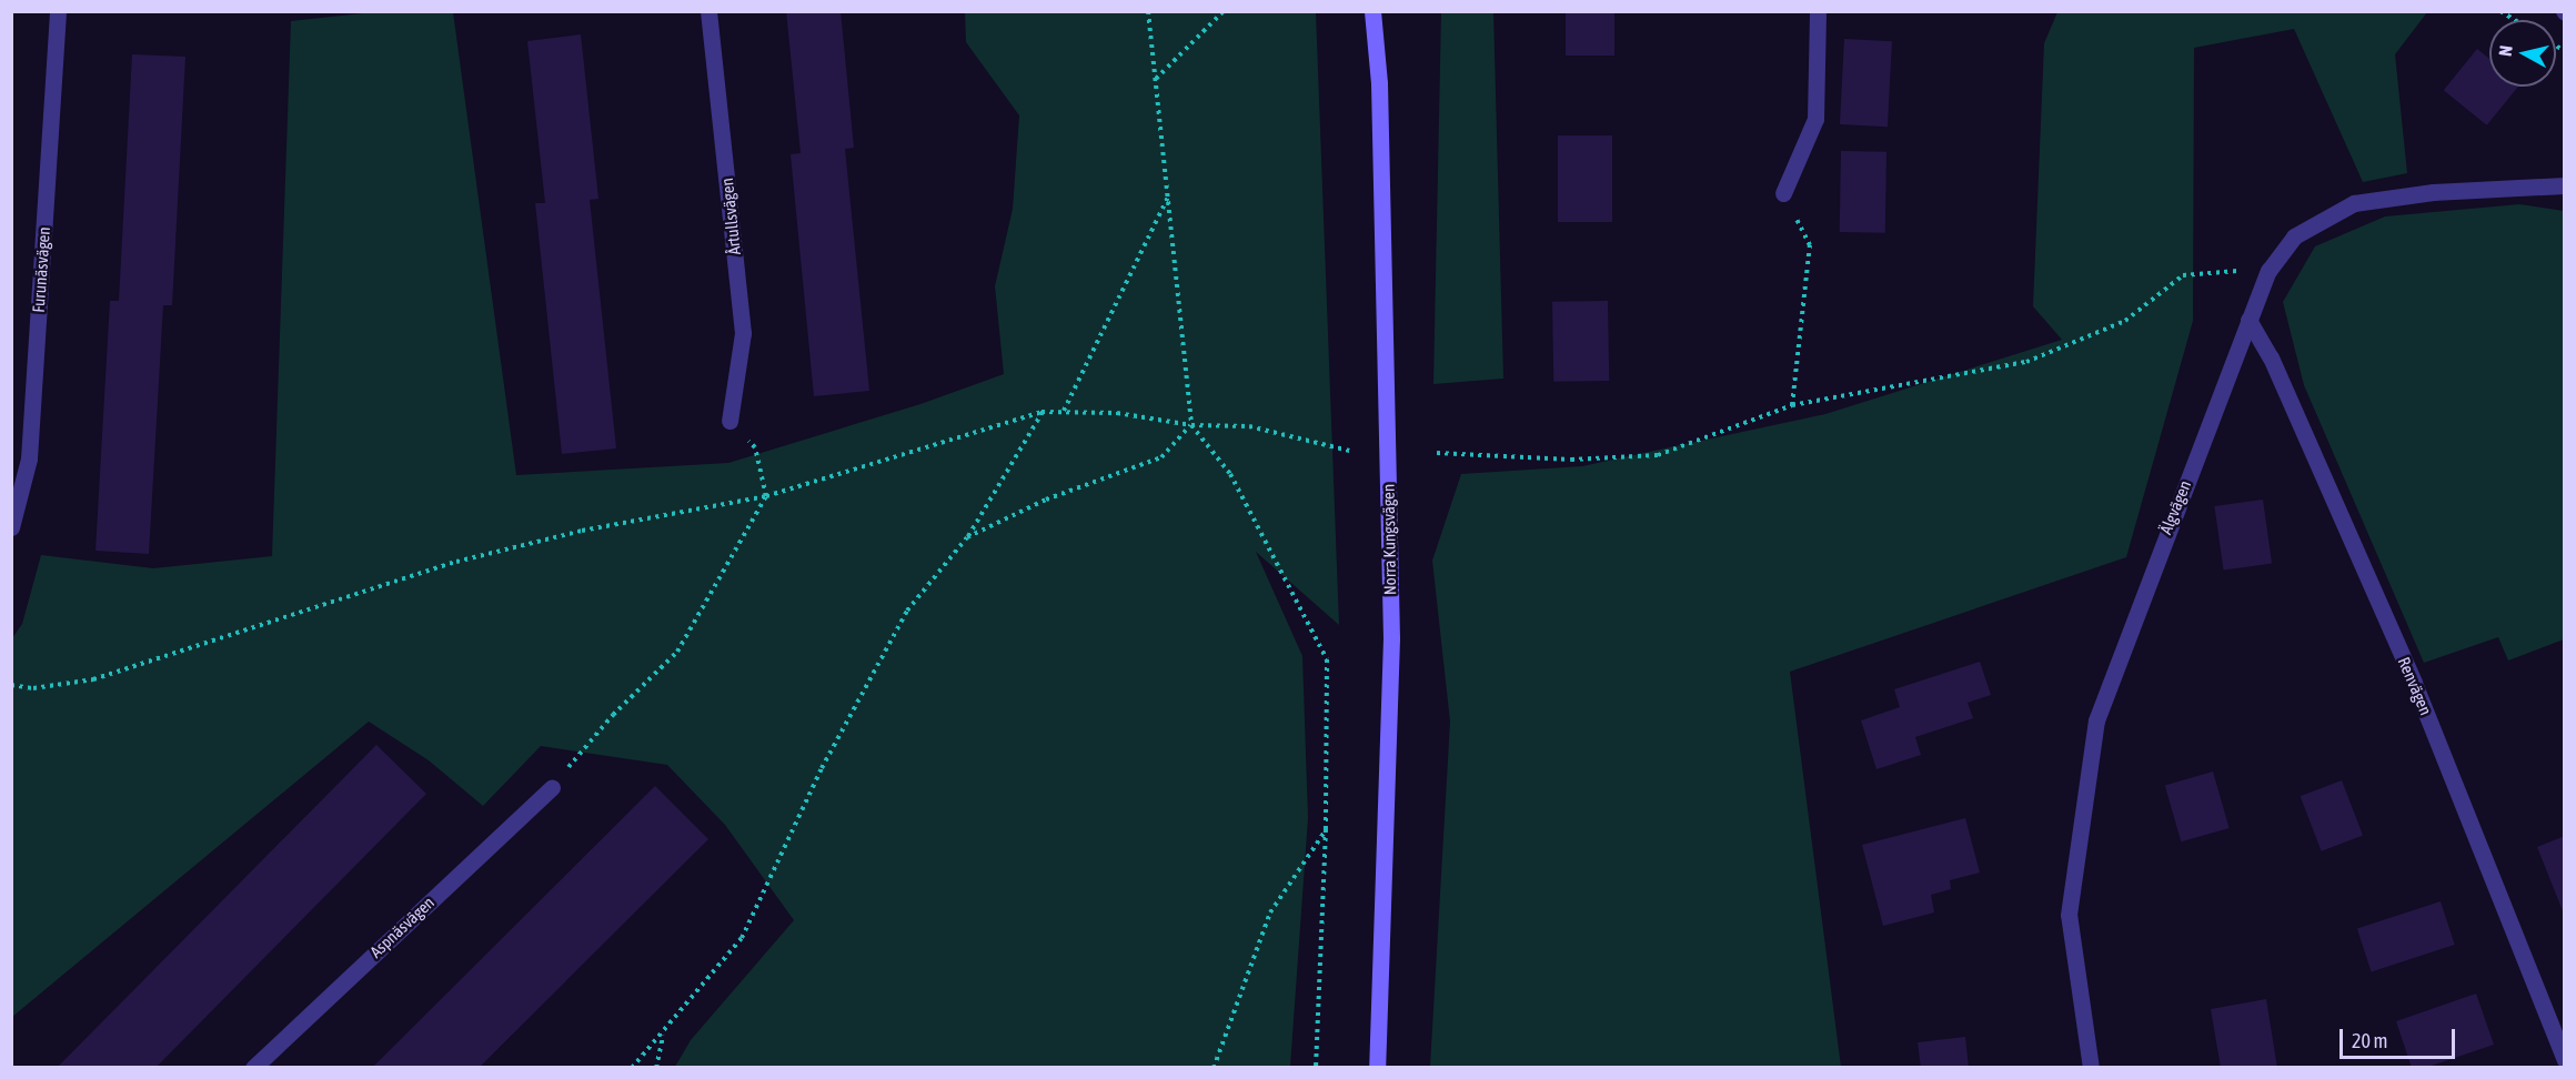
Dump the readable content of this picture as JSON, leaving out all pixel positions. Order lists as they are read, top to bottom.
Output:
{
  "streets": {
    "main road": ["Norra Kungsvägen"],
    "street": [
      "Årtullsvägen",
      "Furunäsvägen",
      "Älgvägen",
      "Renvägen",
      "Aspnäsvägen"
    ]
  },
  "crossings": [
    ["Älgvägen", "Renvägen"]
  ],
  "scale_bar": "20 m",
  "north": "left"
}
